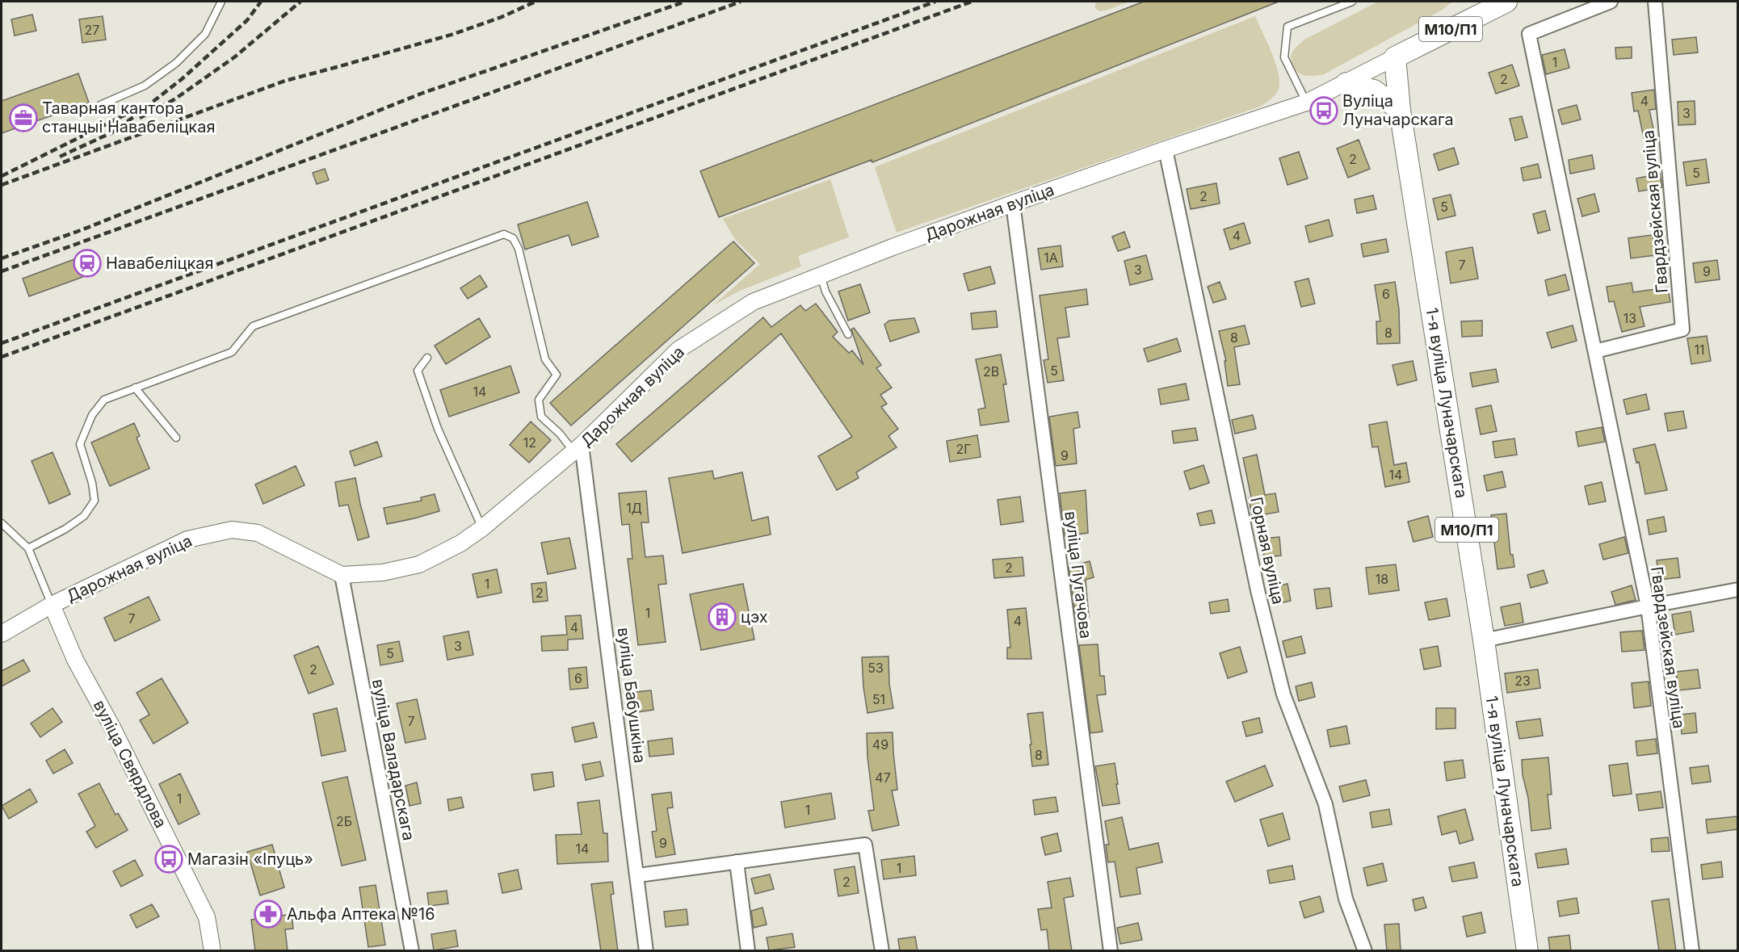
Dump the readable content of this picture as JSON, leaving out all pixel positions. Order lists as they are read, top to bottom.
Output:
{
  "streets": {
    "main road": ["М10/П1", "1-я вуліца Луначарскага"],
    "street": [
      "Гвардзейская вуліца",
      "Дарожная вуліца",
      "Горная вуліца",
      "вуліца Пугачова",
      "вуліца Бабушкіна",
      "вуліца Валадарскага",
      "вуліца Свярдлова"
    ]
  },
  "crossings": [
    ["М10/П1", "Дарожная вуліца"],
    ["М10/П1", "1-я вуліца Луначарскага"],
    ["Дарожная вуліца", "1-я вуліца Луначарскага"],
    ["Дарожная вуліца", "Горная вуліца"],
    ["Дарожная вуліца", "вуліца Пугачова"],
    ["Дарожная вуліца", "вуліца Бабушкіна"],
    ["Дарожная вуліца", "вуліца Валадарскага"],
    ["Дарожная вуліца", "вуліца Свярдлова"]
  ],
  "places": {
    "bus stop": ["Вуліца Луначарскага", "Магазін «Іпуць»"],
    "office": ["Таварная кантора станцыі Навабеліцкая"],
    "station": ["Навабеліцкая"],
    "building": ["цэх"],
    "pharmacy": ["Альфа Аптека №16"]
  },
  "house_numbers": [
    "27",
    "1",
    "2",
    "4",
    "3",
    "2",
    "5",
    "2",
    "5",
    "4",
    "1А",
    "7",
    "3",
    "9",
    "6",
    "13",
    "8",
    "8",
    "11",
    "5",
    "2В",
    "14",
    "12",
    "2Г",
    "9",
    "14",
    "1Д",
    "2",
    "18",
    "1",
    "2",
    "1",
    "7",
    "4",
    "4",
    "3",
    "5",
    "53",
    "2",
    "6",
    "23",
    "51",
    "7",
    "49",
    "8",
    "47",
    "1",
    "1",
    "2Б",
    "9",
    "14",
    "1",
    "2"
  ]
}
